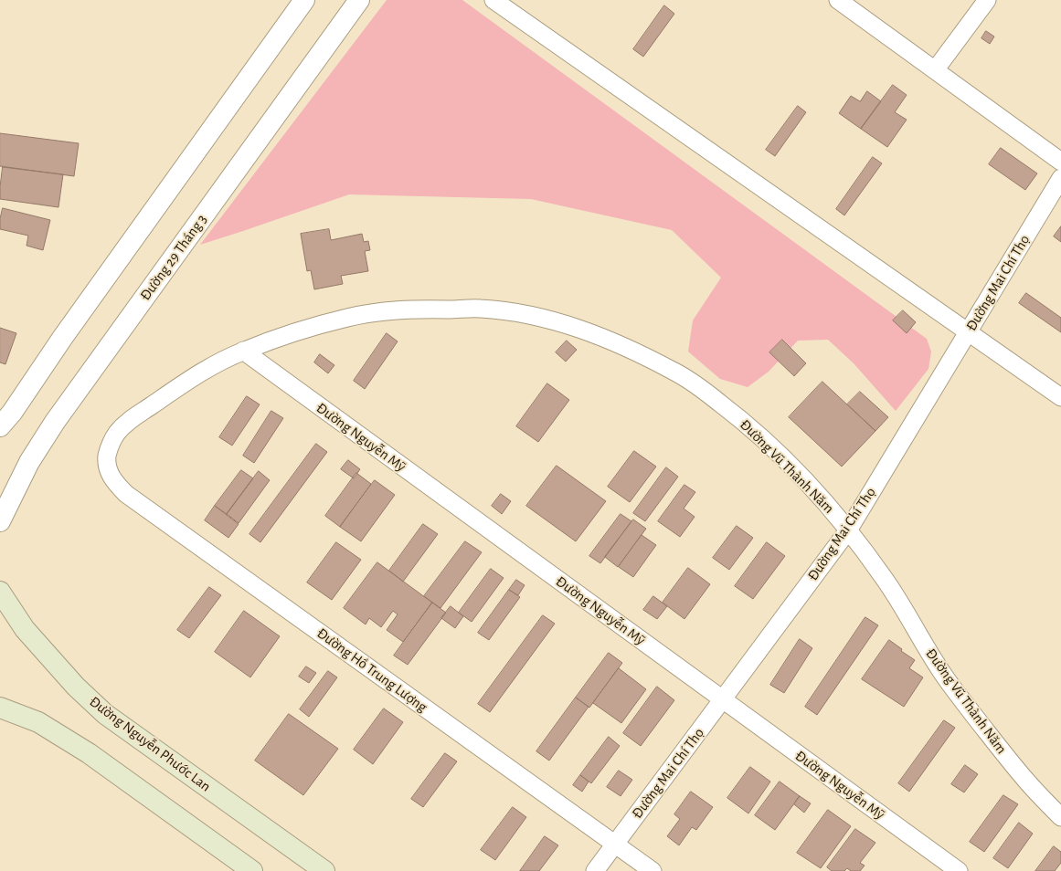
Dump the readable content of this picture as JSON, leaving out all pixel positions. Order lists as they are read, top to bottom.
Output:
{
  "streets": {
    "main road": ["Đường Nguyễn Phước Lan"],
    "street": [
      "Đường 29 Tháng 3",
      "Đường Mai Chí Thọ",
      "Đường Nguyễn Mỹ",
      "Đường Vũ Thành Năm",
      "Đường Hồ Trung Lượng"
    ]
  },
  "crossings": [
    ["Đường Mai Chí Thọ", "Đường Nguyễn Mỹ"],
    ["Đường Mai Chí Thọ", "Đường Vũ Thành Năm"],
    ["Đường Mai Chí Thọ", "Đường Hồ Trung Lượng"],
    ["Đường Nguyễn Mỹ", "Đường Vũ Thành Năm"],
    ["Đường Vũ Thành Năm", "Đường Hồ Trung Lượng"]
  ]
}
